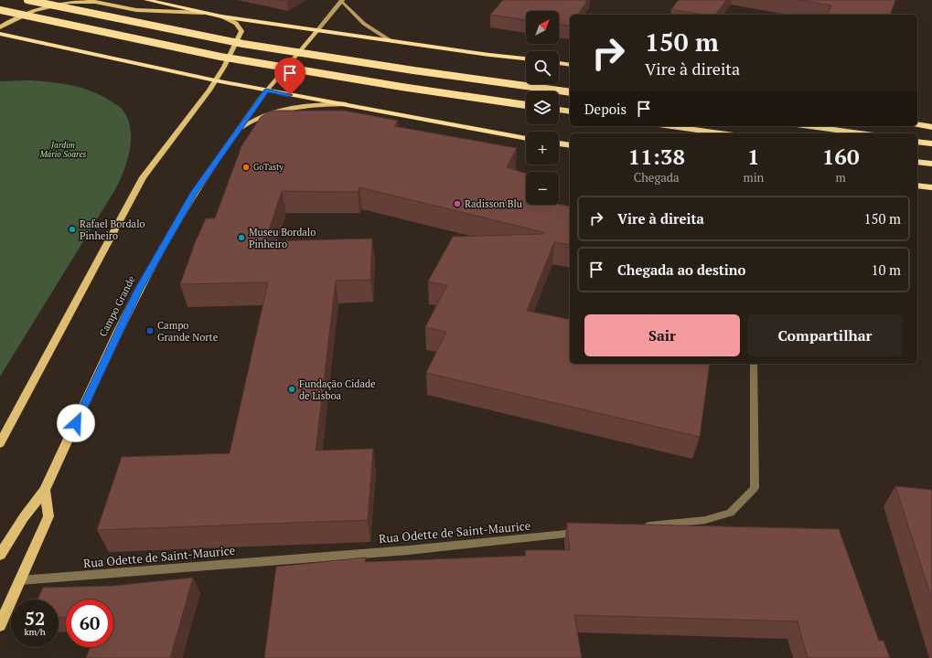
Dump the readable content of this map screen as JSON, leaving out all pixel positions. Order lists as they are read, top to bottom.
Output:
{
  "streets": {
    "main road": ["Campo Grande"],
    "street": ["Rua Odette de Saint-Maurice"]
  },
  "parks": ["Jardim Mário Soares"],
  "places": {
    "other": [
      "GoTasty",
      "Radisson Blu",
      "Rafael Bordalo Pinheiro",
      "Museu Bordalo Pinheiro",
      "Fundação Cidade de Lisboa"
    ],
    "transit": ["Campo Grande Norte"]
  },
  "north": "top right",
  "page": {
    "map_buttons": ["+", "−"],
    "turn": ["150 m", "Vire à direita"],
    "then": "Depois",
    "eta": [
      "11:38",
      "Chegada",
      "1",
      "min",
      "160",
      "m"
    ],
    "list": [
      {
        "name": "Vire à direita",
        "value": "150 m"
      },
      {
        "name": "Chegada ao destino",
        "value": "10 m"
      }
    ],
    "buttons": ["Sair", "Compartilhar"],
    "speed": "52 km/h",
    "limit": "60"
  }
}
